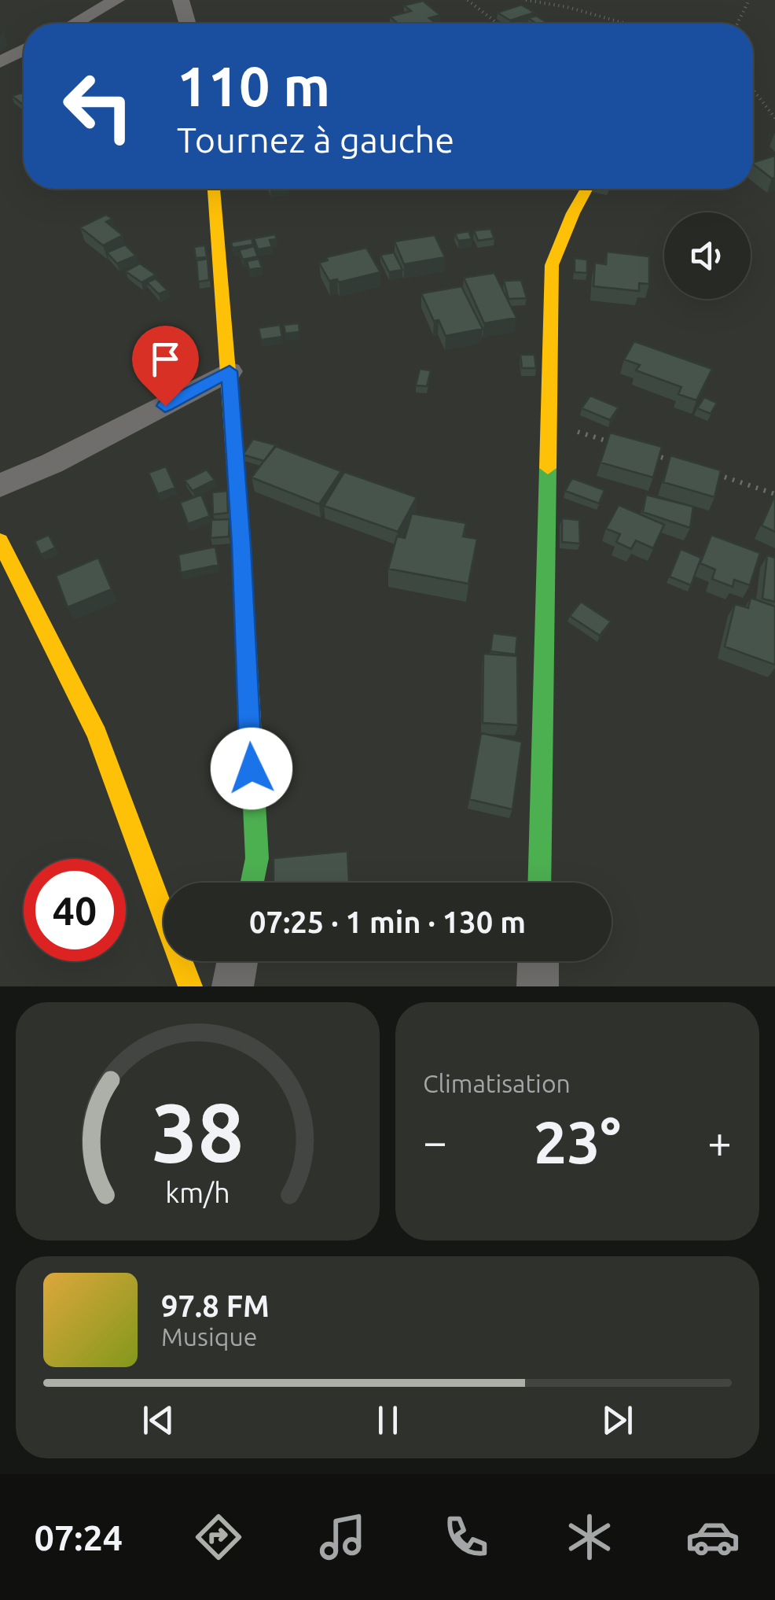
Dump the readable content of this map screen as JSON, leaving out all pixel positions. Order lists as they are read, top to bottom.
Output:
{
  "page": {
    "turn": ["110 m", "Tournez à gauche"],
    "limit": "40",
    "trip": "07:25 · 1 min · 130 m",
    "tile": "Climatisation",
    "heat": ["−", "23°", "+"],
    "song": ["97.8 FM", "Musique"],
    "tabs": "07:24",
    "gauge": ["38", "km/h"]
  }
}
